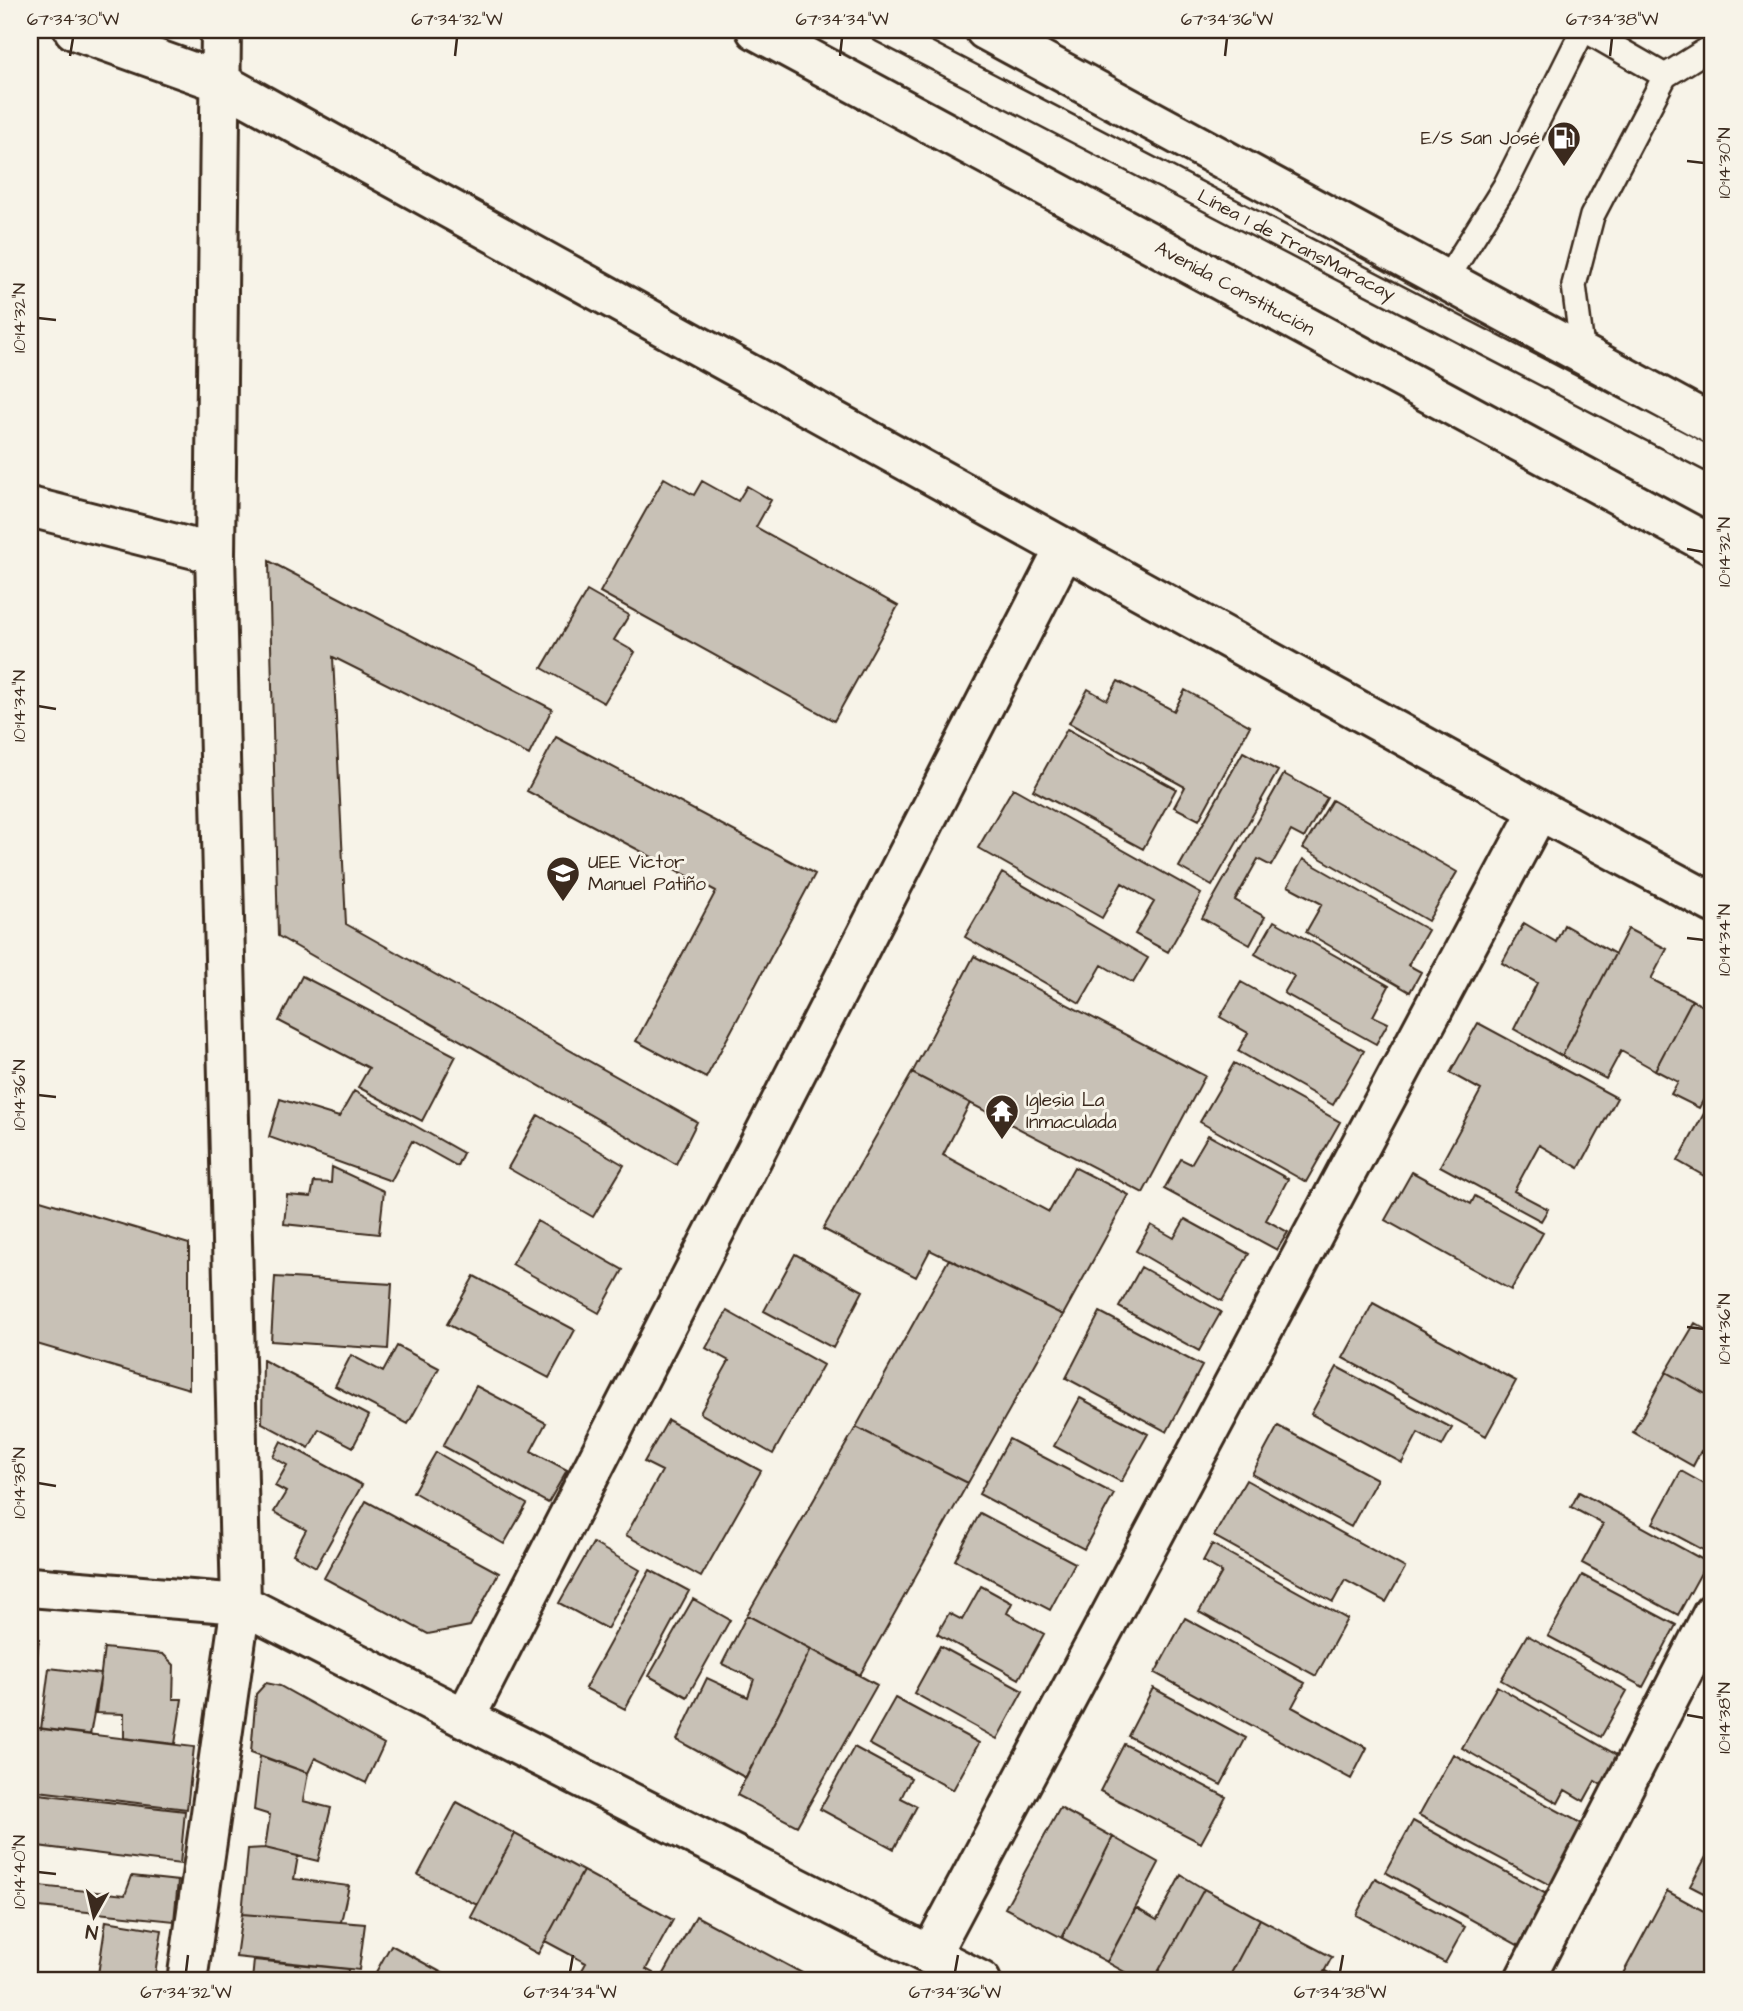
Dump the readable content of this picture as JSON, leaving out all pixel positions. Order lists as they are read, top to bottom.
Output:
{
  "streets": {
    "street": ["Avenida Constitución"],
    "lane": ["Línea 1 de TransMaracay"]
  },
  "places": {
    "fuel station": ["E/S San José"],
    "school or university": ["UEE Victor Manuel Patiño"],
    "temple": ["Iglesia La Inmaculada"]
  },
  "north": "bottom",
  "coordinates": [
    "67°34'30\"W",
    "67°34'32\"W",
    "67°34'34\"W",
    "67°34'36\"W",
    "67°34'38\"W",
    "10°14'30\"N",
    "10°14'32\"N",
    "10°14'34\"N",
    "10°14'36\"N",
    "10°14'38\"N",
    "10°14'40\"N"
  ]
}
